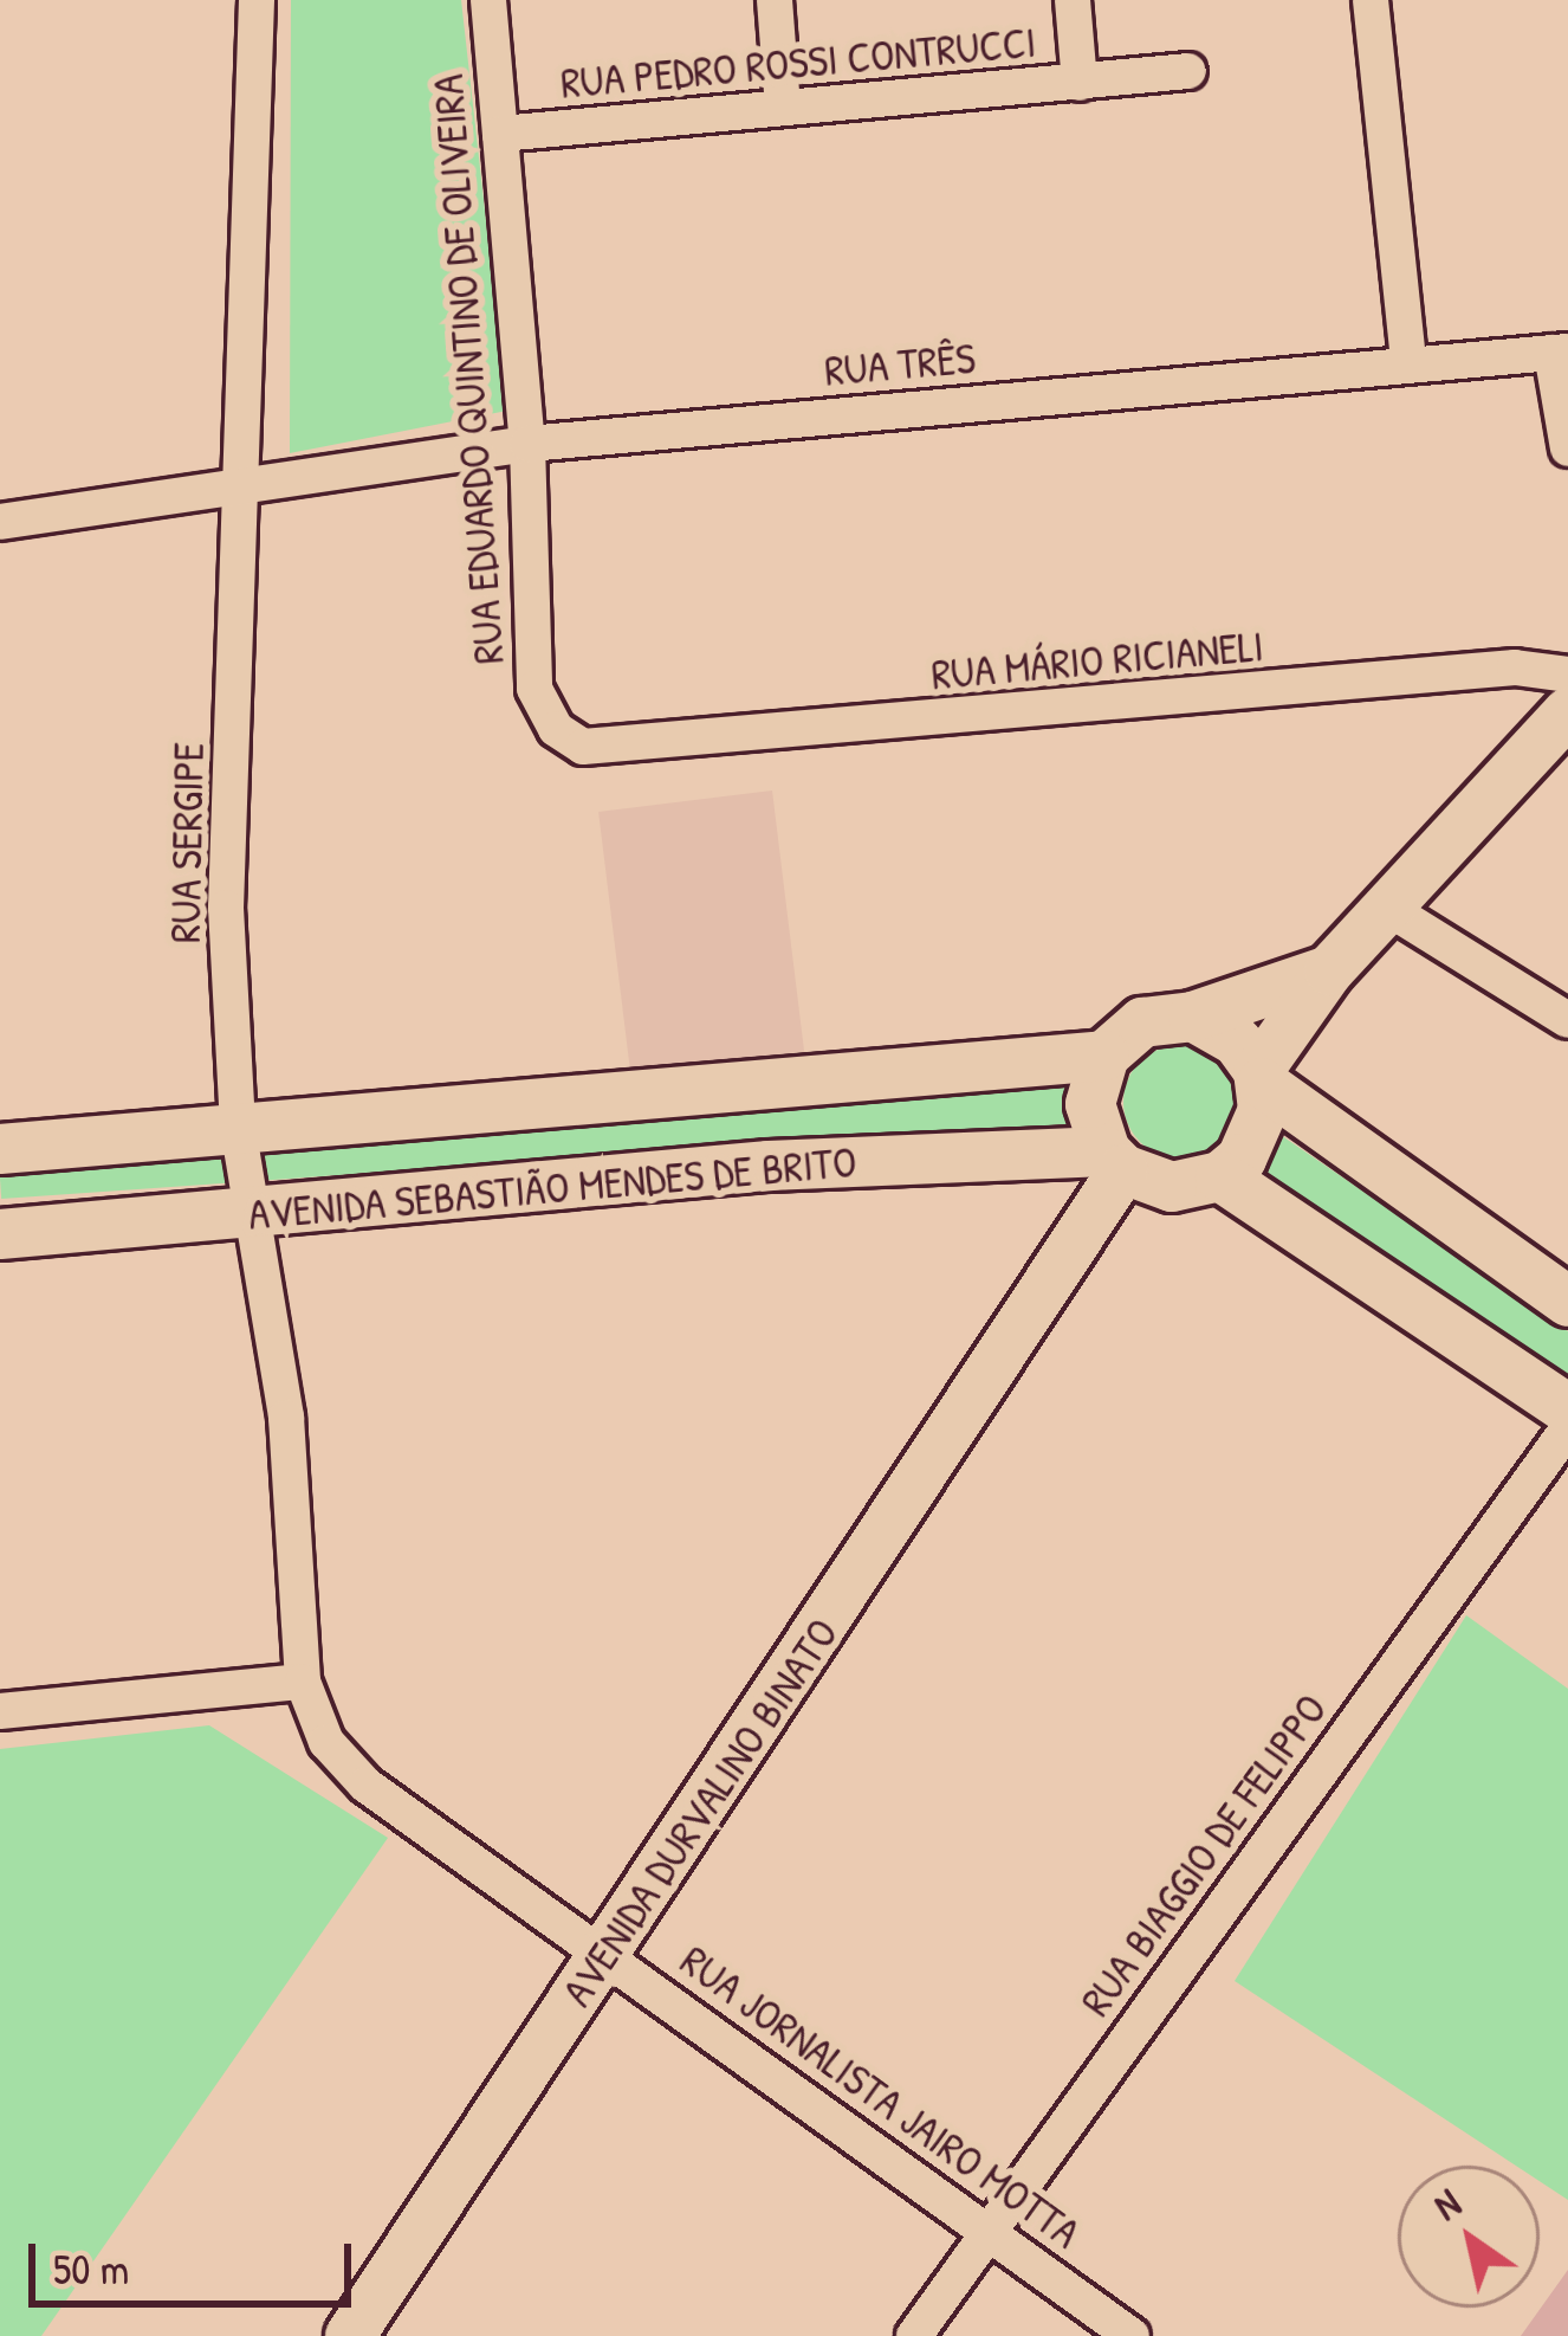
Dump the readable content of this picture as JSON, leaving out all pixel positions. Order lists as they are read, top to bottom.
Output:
{
  "streets": {
    "main road": ["AVENIDA SEBASTIÃO MENDES DE BRITO", "AVENIDA DURVALINO BINATO"],
    "street": [
      "RUA PEDRO ROSSI CONTRUCCI",
      "RUA TRÊS",
      "RUA EDUARDO QUINTINO DE OLIVEIRA",
      "RUA MÁRIO RICIANELI",
      "RUA SERGIPE",
      "RUA BIAGGIO DE FELIPPO",
      "RUA JORNALISTA JAIRO MOTTA"
    ]
  },
  "crossings": [
    ["RUA PEDRO ROSSI CONTRUCCI", "RUA EDUARDO QUINTINO DE OLIVEIRA"],
    ["RUA TRÊS", "RUA EDUARDO QUINTINO DE OLIVEIRA"],
    ["RUA TRÊS", "RUA SERGIPE"],
    ["RUA EDUARDO QUINTINO DE OLIVEIRA", "RUA MÁRIO RICIANELI"],
    ["RUA SERGIPE", "AVENIDA SEBASTIÃO MENDES DE BRITO"],
    ["RUA SERGIPE", "RUA JORNALISTA JAIRO MOTTA"],
    ["AVENIDA SEBASTIÃO MENDES DE BRITO", "AVENIDA DURVALINO BINATO"],
    ["AVENIDA DURVALINO BINATO", "RUA JORNALISTA JAIRO MOTTA"],
    ["RUA BIAGGIO DE FELIPPO", "RUA JORNALISTA JAIRO MOTTA"]
  ],
  "scale_bar": "50 m",
  "north": "top left"
}
